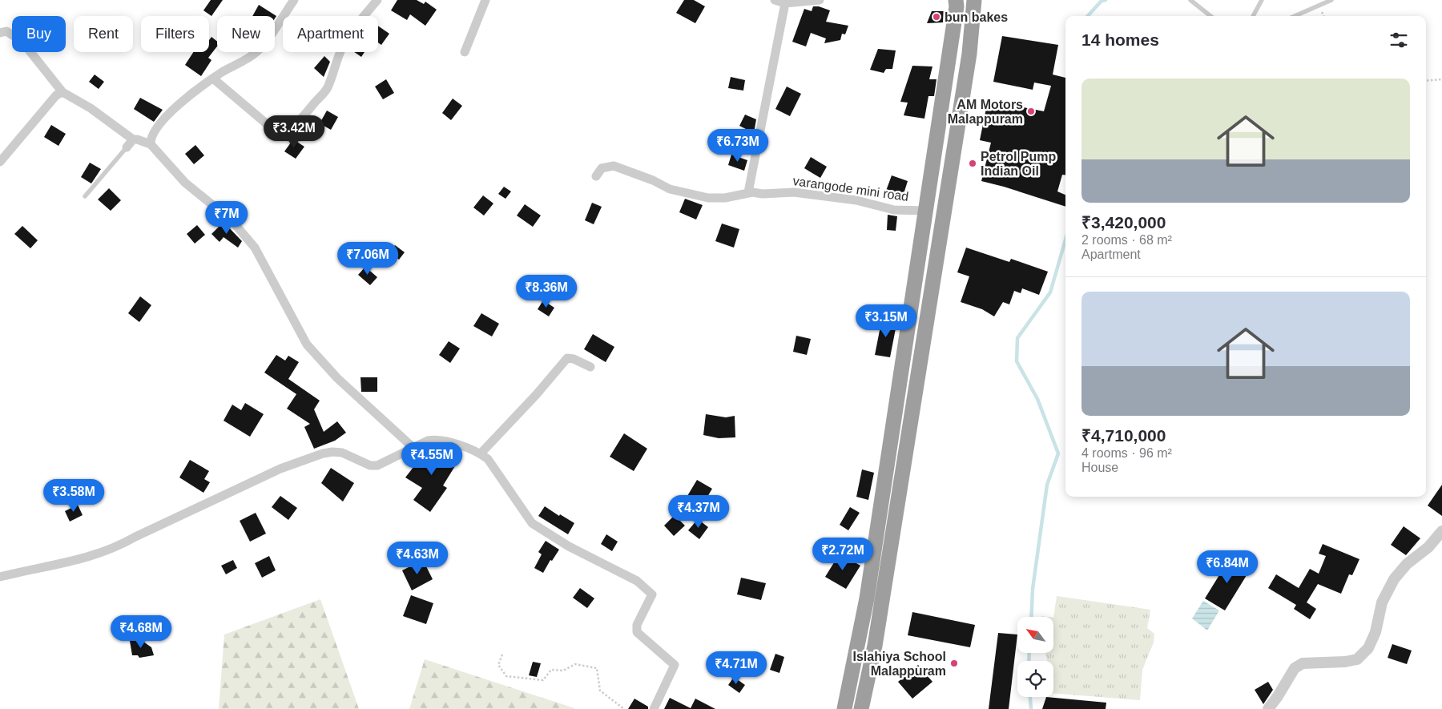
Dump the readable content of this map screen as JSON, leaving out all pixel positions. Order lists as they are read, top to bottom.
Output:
{
  "streets": {
    "street": ["varangode mini road"]
  },
  "places": [
    "bun bakes",
    "AM Motors Malappuram",
    "Petrol Pump Indian Oil",
    "Islahiya School Malappuram"
  ],
  "north": "top left",
  "page": {
    "chip": [
      "Buy",
      "Rent",
      "Filters",
      "New",
      "Apartment"
    ],
    "heading": "14 homes",
    "list": [
      {
        "name": "₹3,420,000",
        "note": "2 rooms · 68 m² · Apartment"
      },
      {
        "name": "₹4,710,000",
        "note": "4 rooms · 96 m² · House"
      }
    ],
    "price": [
      "₹3.42M",
      "₹6.73M",
      "₹7M",
      "₹7.06M",
      "₹8.36M",
      "₹3.15M",
      "₹4.55M",
      "₹3.58M",
      "₹4.37M",
      "₹2.72M",
      "₹4.63M",
      "₹6.84M",
      "₹4.68M",
      "₹4.71M"
    ]
  }
}
